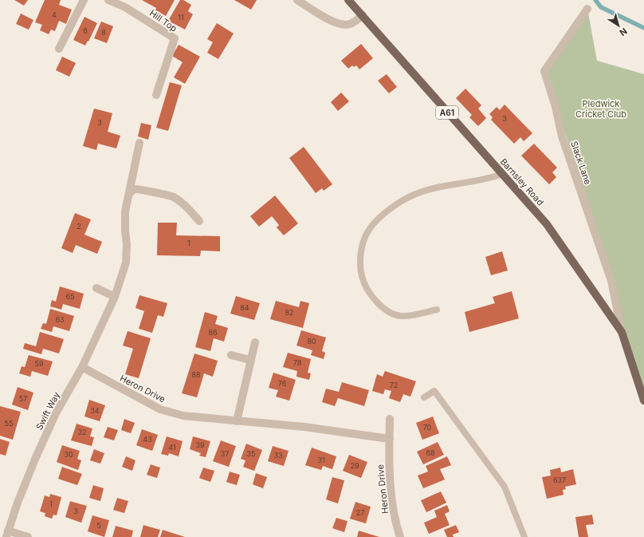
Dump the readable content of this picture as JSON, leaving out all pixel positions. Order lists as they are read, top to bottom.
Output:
{
  "streets": {
    "main road": ["A61", "Barnsley Road"],
    "street": [
      "Hill Top",
      "Slack Lane",
      "Heron Drive",
      "Swift Way"
    ]
  },
  "crossings": [
    ["Slack Lane", "Barnsley Road"],
    ["Heron Drive", "Swift Way"]
  ],
  "parks": ["Pledwick Cricket Club"],
  "house_numbers": [
    "4",
    "11",
    "6",
    "8",
    "3",
    "3",
    "2",
    "1",
    "65",
    "84",
    "82",
    "63",
    "86",
    "80",
    "78",
    "59",
    "88",
    "76",
    "72",
    "57",
    "34",
    "55",
    "70",
    "32",
    "43",
    "39",
    "41",
    "68",
    "37",
    "35",
    "30",
    "33",
    "31",
    "29",
    "637",
    "1",
    "3",
    "27",
    "5"
  ],
  "north": "bottom right"
}
